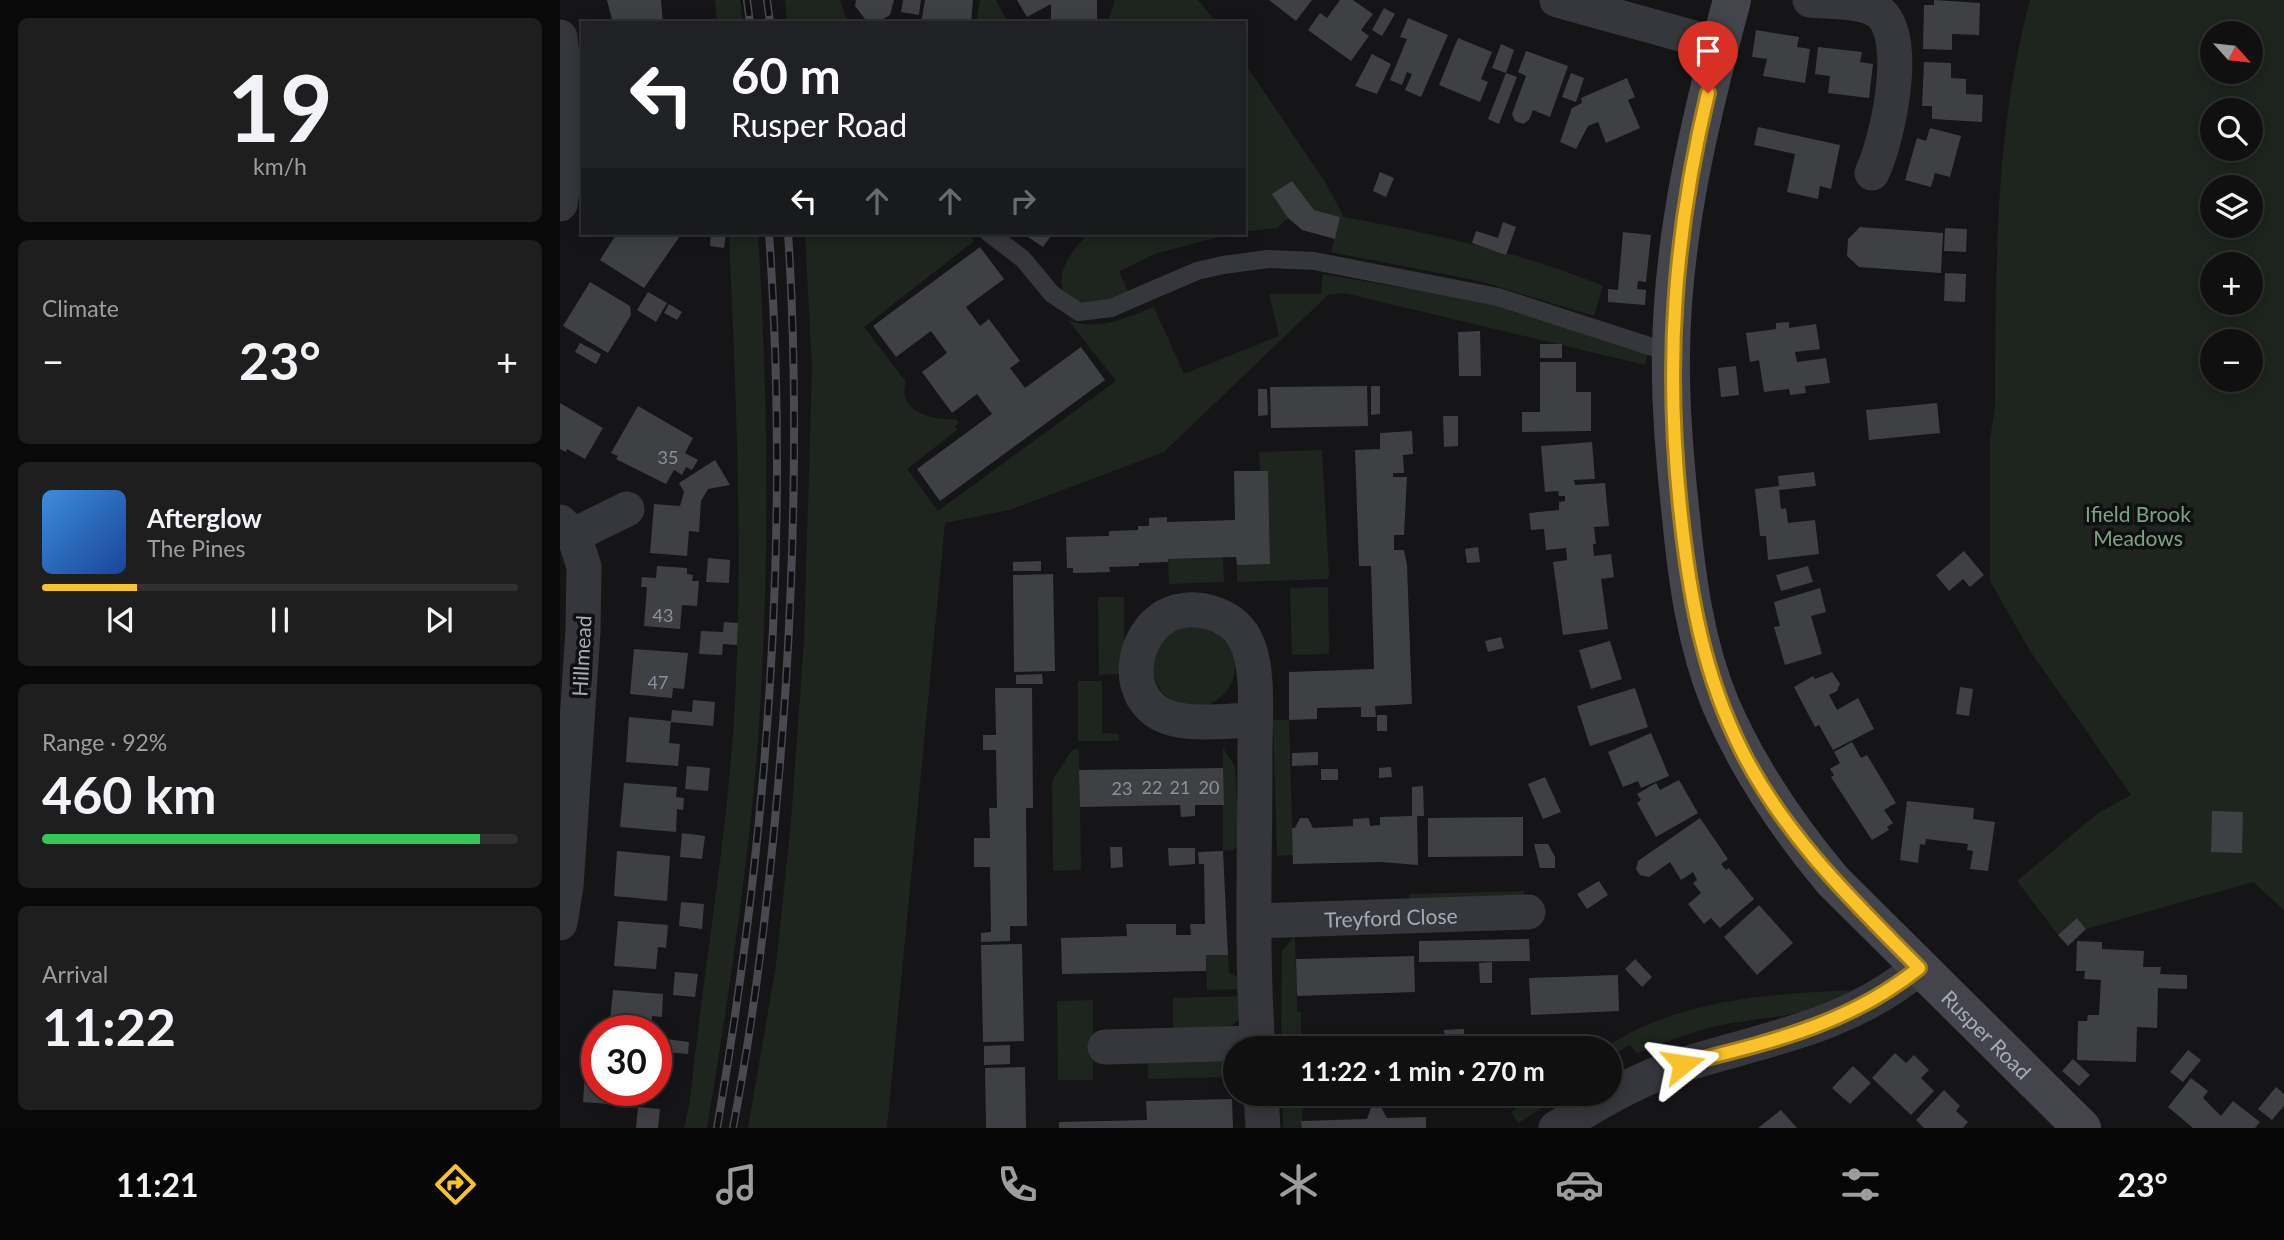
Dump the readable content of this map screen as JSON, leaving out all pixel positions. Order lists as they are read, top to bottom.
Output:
{
  "streets": {
    "street": ["Hillmead", "Treyford Close", "Rusper Road"]
  },
  "parks": ["Ifield Brook Meadows"],
  "house_numbers": [
    "35",
    "43",
    "47",
    "22",
    "21",
    "20",
    "23"
  ],
  "north": "bottom right",
  "page": {
    "tile": [
      ["19", "km/h"],
      "Climate",
      ["Range · 92%", "460 km"],
      ["Arrival", "11:22"]
    ],
    "map_buttons": ["+", "−"],
    "turn": ["60 m", "Rusper Road"],
    "heat": ["−", "23°", "+"],
    "song": ["Afterglow", "The Pines"],
    "limit": "30",
    "trip": "11:22 · 1 min · 270 m",
    "tabs": ["11:21", "23°"]
  }
}
